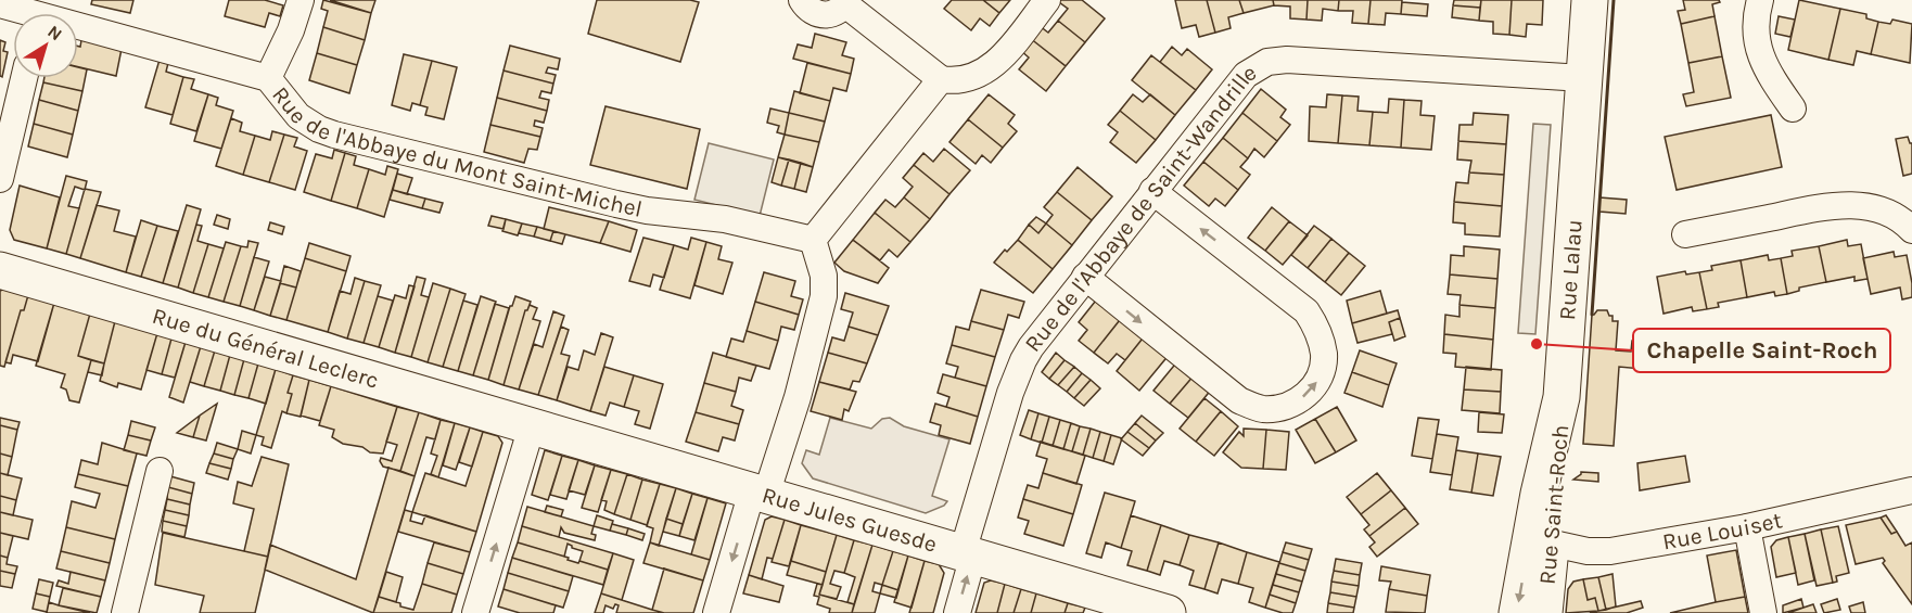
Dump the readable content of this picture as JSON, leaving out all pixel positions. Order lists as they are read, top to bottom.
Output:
{
  "streets": {
    "street": [
      "Rue de l'Abbaye du Mont Saint-Michel",
      "Rue de l'Abbaye de Saint-Wandrille",
      "Rue Lalau",
      "Rue du Général Leclerc",
      "Rue Saint-Roch",
      "Rue Jules Guesde",
      "Rue Louiset"
    ]
  },
  "crossings": [
    ["Rue de l'Abbaye de Saint-Wandrille", "Rue Lalau"],
    ["Rue de l'Abbaye de Saint-Wandrille", "Rue Jules Guesde"],
    ["Rue Lalau", "Rue Saint-Roch"],
    ["Rue du Général Leclerc", "Rue Jules Guesde"],
    ["Rue Saint-Roch", "Rue Louiset"]
  ],
  "places": ["Chapelle Saint-Roch"],
  "north": "top right"
}
